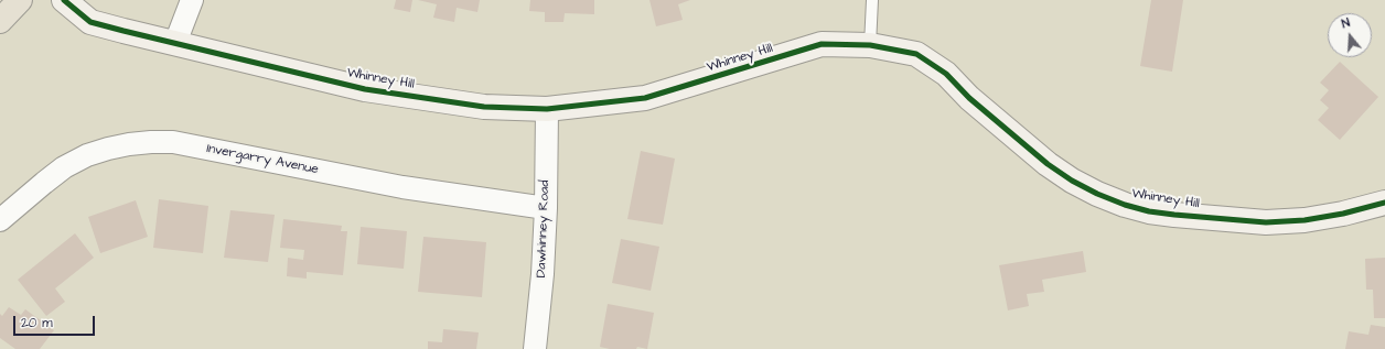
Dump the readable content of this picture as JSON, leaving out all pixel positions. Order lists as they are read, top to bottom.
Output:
{
  "streets": {
    "street": ["Whinney Hill", "Invergarry Avenue", "Dawhinney Road"]
  },
  "crossings": [
    ["Whinney Hill", "Dawhinney Road"],
    ["Invergarry Avenue", "Dawhinney Road"]
  ],
  "scale_bar": "20 m",
  "north": "top"
}
